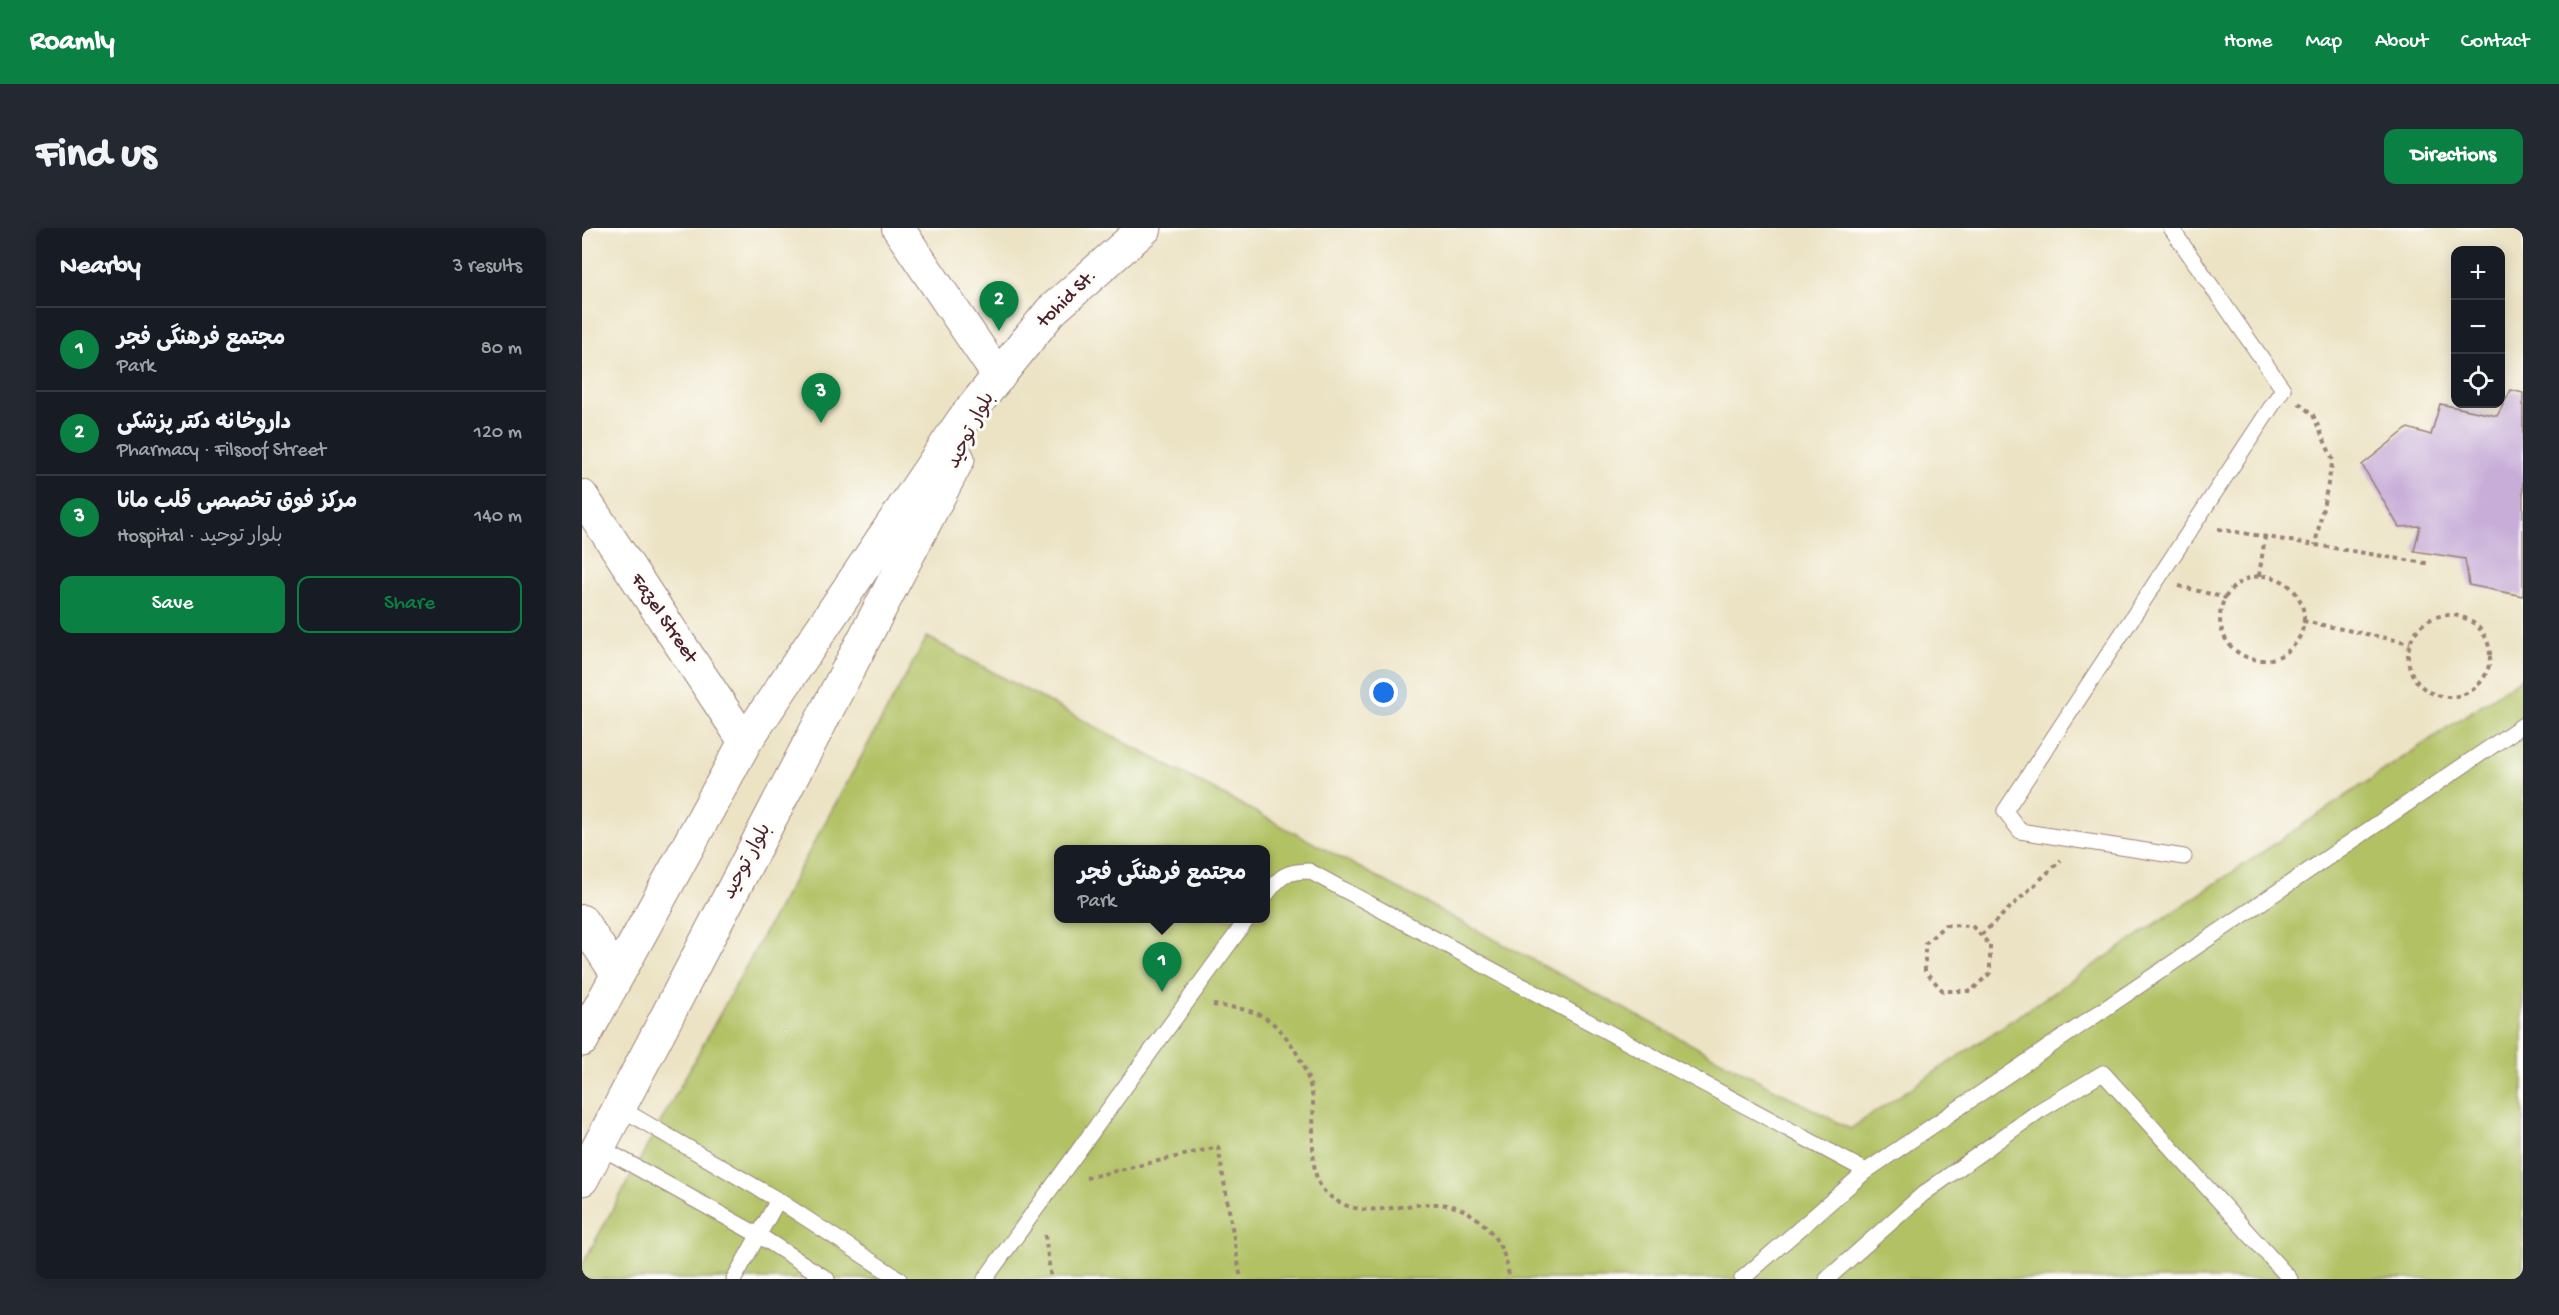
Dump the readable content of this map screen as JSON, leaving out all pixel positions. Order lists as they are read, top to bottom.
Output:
{
  "streets": {
    "main road": ["tohid St.", "بلوار توحید"],
    "street": ["Fazel Street"]
  },
  "crossings": [
    ["tohid St.", "بلوار توحید"],
    ["بلوار توحید", "Fazel Street"]
  ],
  "page": {
    "header": "Roamly",
    "nav": [
      "Home",
      "Map",
      "About",
      "Contact"
    ],
    "buttons": [
      "Directions",
      ["Save", "Share"]
    ],
    "title": "Find us",
    "heading": ["Nearby", "3 results"],
    "map_buttons": ["+", "−"],
    "pins": ["2", "3", "1"],
    "list": [
      {
        "mark": "1",
        "name": "مجتمع فرهنگی فجر",
        "note": "Park",
        "value": "80 m"
      },
      {
        "mark": "2",
        "name": "داروخانه دکتر پزشکی",
        "note": "Pharmacy · Filsoof Street",
        "value": "120 m"
      },
      {
        "mark": "3",
        "name": "مرکز فوق تخصصی قلب مانا",
        "note": "Hospital · بلوار توحید",
        "value": "140 m"
      }
    ],
    "popup": ["مجتمع فرهنگی فجر", "Park"]
  }
}
